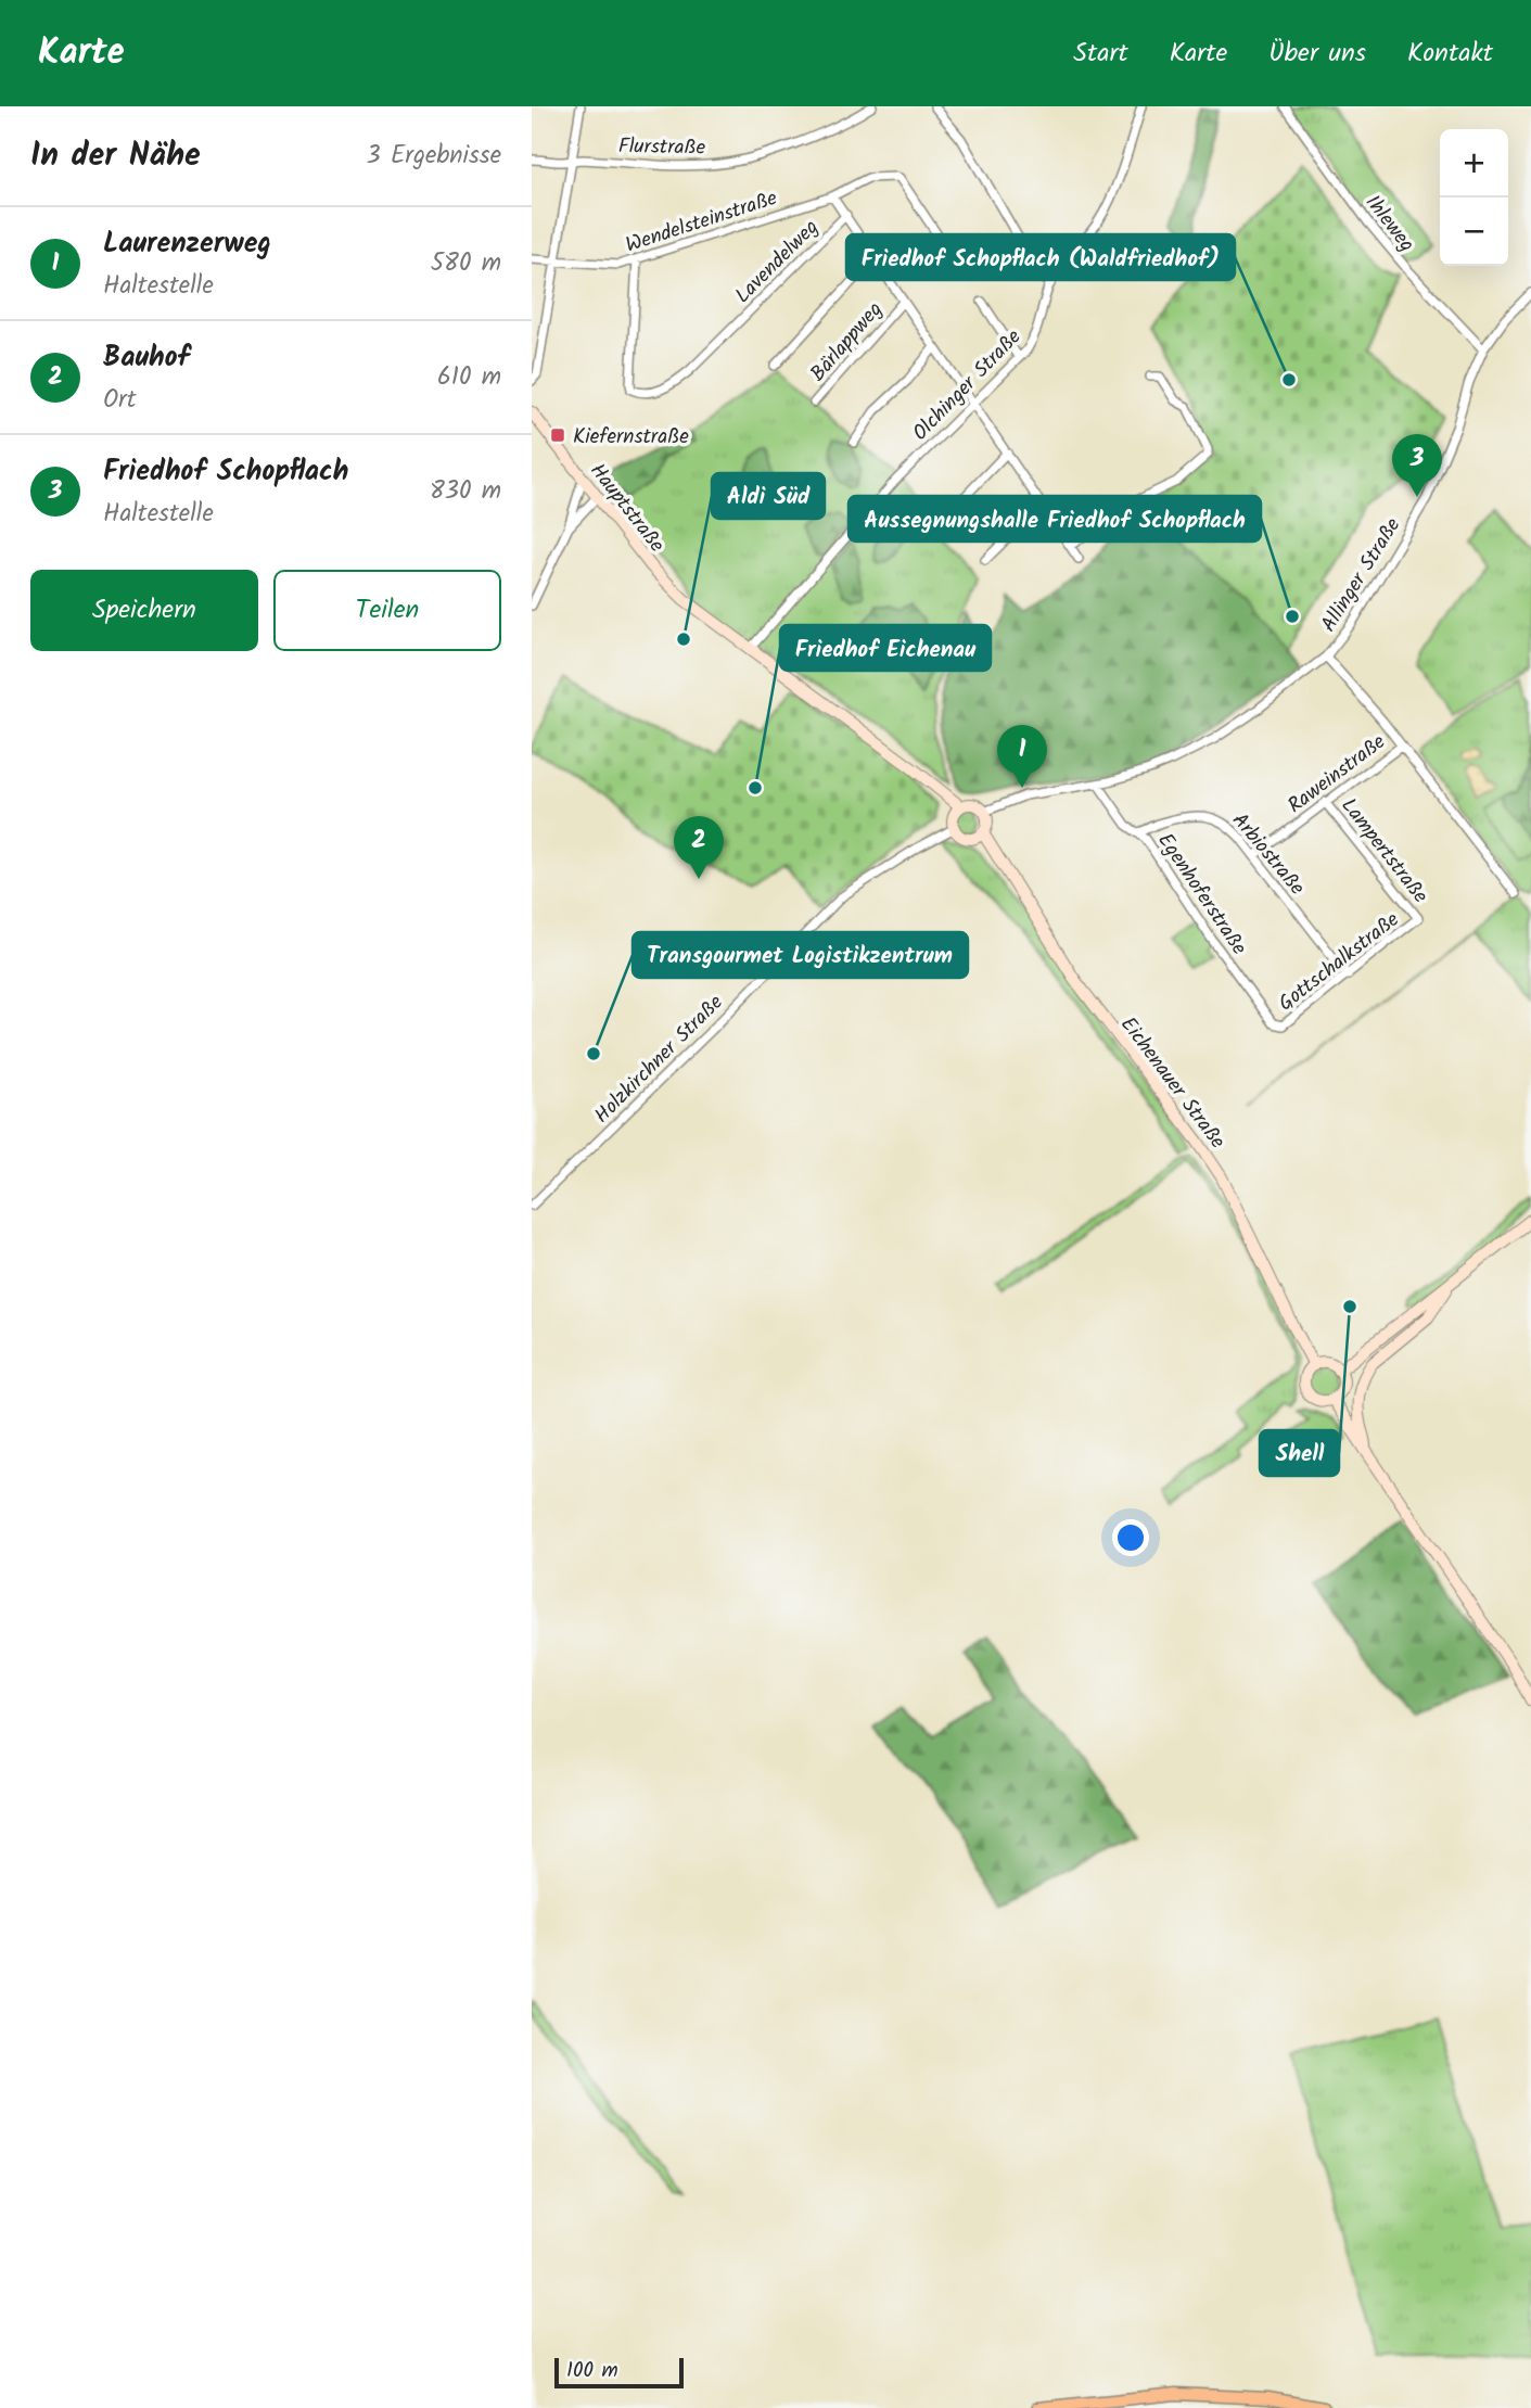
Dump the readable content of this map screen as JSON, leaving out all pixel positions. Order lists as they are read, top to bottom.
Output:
{
  "streets": {
    "main road": ["Hauptstraße", "Eichenauer Straße"],
    "street": [
      "Flurstraße",
      "Wendelsteinstraße",
      "Ihleweg",
      "Lavendelweg",
      "Bärlappweg",
      "Olchinger Straße",
      "Allinger Straße",
      "Raweinstraße",
      "Lampertstraße",
      "Arbiostraße",
      "Egenhoferstraße",
      "Gottschalkstraße",
      "Holzkirchner Straße"
    ]
  },
  "crossings": [
    ["Wendelsteinstraße", "Lavendelweg"],
    ["Ihleweg", "Allinger Straße"],
    ["Olchinger Straße", "Hauptstraße"],
    ["Hauptstraße", "Allinger Straße"],
    ["Hauptstraße", "Holzkirchner Straße"],
    ["Hauptstraße", "Eichenauer Straße"],
    ["Allinger Straße", "Egenhoferstraße"],
    ["Allinger Straße", "Holzkirchner Straße"],
    ["Allinger Straße", "Eichenauer Straße"],
    ["Raweinstraße", "Lampertstraße"],
    ["Raweinstraße", "Arbiostraße"],
    ["Lampertstraße", "Gottschalkstraße"],
    ["Arbiostraße", "Egenhoferstraße"],
    ["Arbiostraße", "Gottschalkstraße"],
    ["Egenhoferstraße", "Gottschalkstraße"],
    ["Holzkirchner Straße", "Eichenauer Straße"]
  ],
  "places": {
    "other": [
      "Friedhof Schopflach (Waldfriedhof)",
      "Aussegnungshalle Friedhof Schopflach",
      "Aldi Süd",
      "Friedhof Eichenau",
      "Transgourmet Logistikzentrum",
      "Shell"
    ],
    "transit": ["Kiefernstraße"]
  },
  "scale_bar": "100 m",
  "page": {
    "header": "Karte",
    "nav": [
      "Start",
      "Karte",
      "Über uns",
      "Kontakt"
    ],
    "heading": ["In der Nähe", "3 Ergebnisse"],
    "map_buttons": ["+", "−"],
    "list": [
      {
        "mark": "1",
        "name": "Laurenzerweg",
        "note": "Haltestelle",
        "value": "580 m"
      },
      {
        "mark": "2",
        "name": "Bauhof",
        "note": "Ort",
        "value": "610 m"
      },
      {
        "mark": "3",
        "name": "Friedhof Schopflach",
        "note": "Haltestelle",
        "value": "830 m"
      }
    ],
    "pins": ["3", "1", "2"],
    "buttons": ["Speichern", "Teilen"],
    "scale": "100 m"
  }
}
